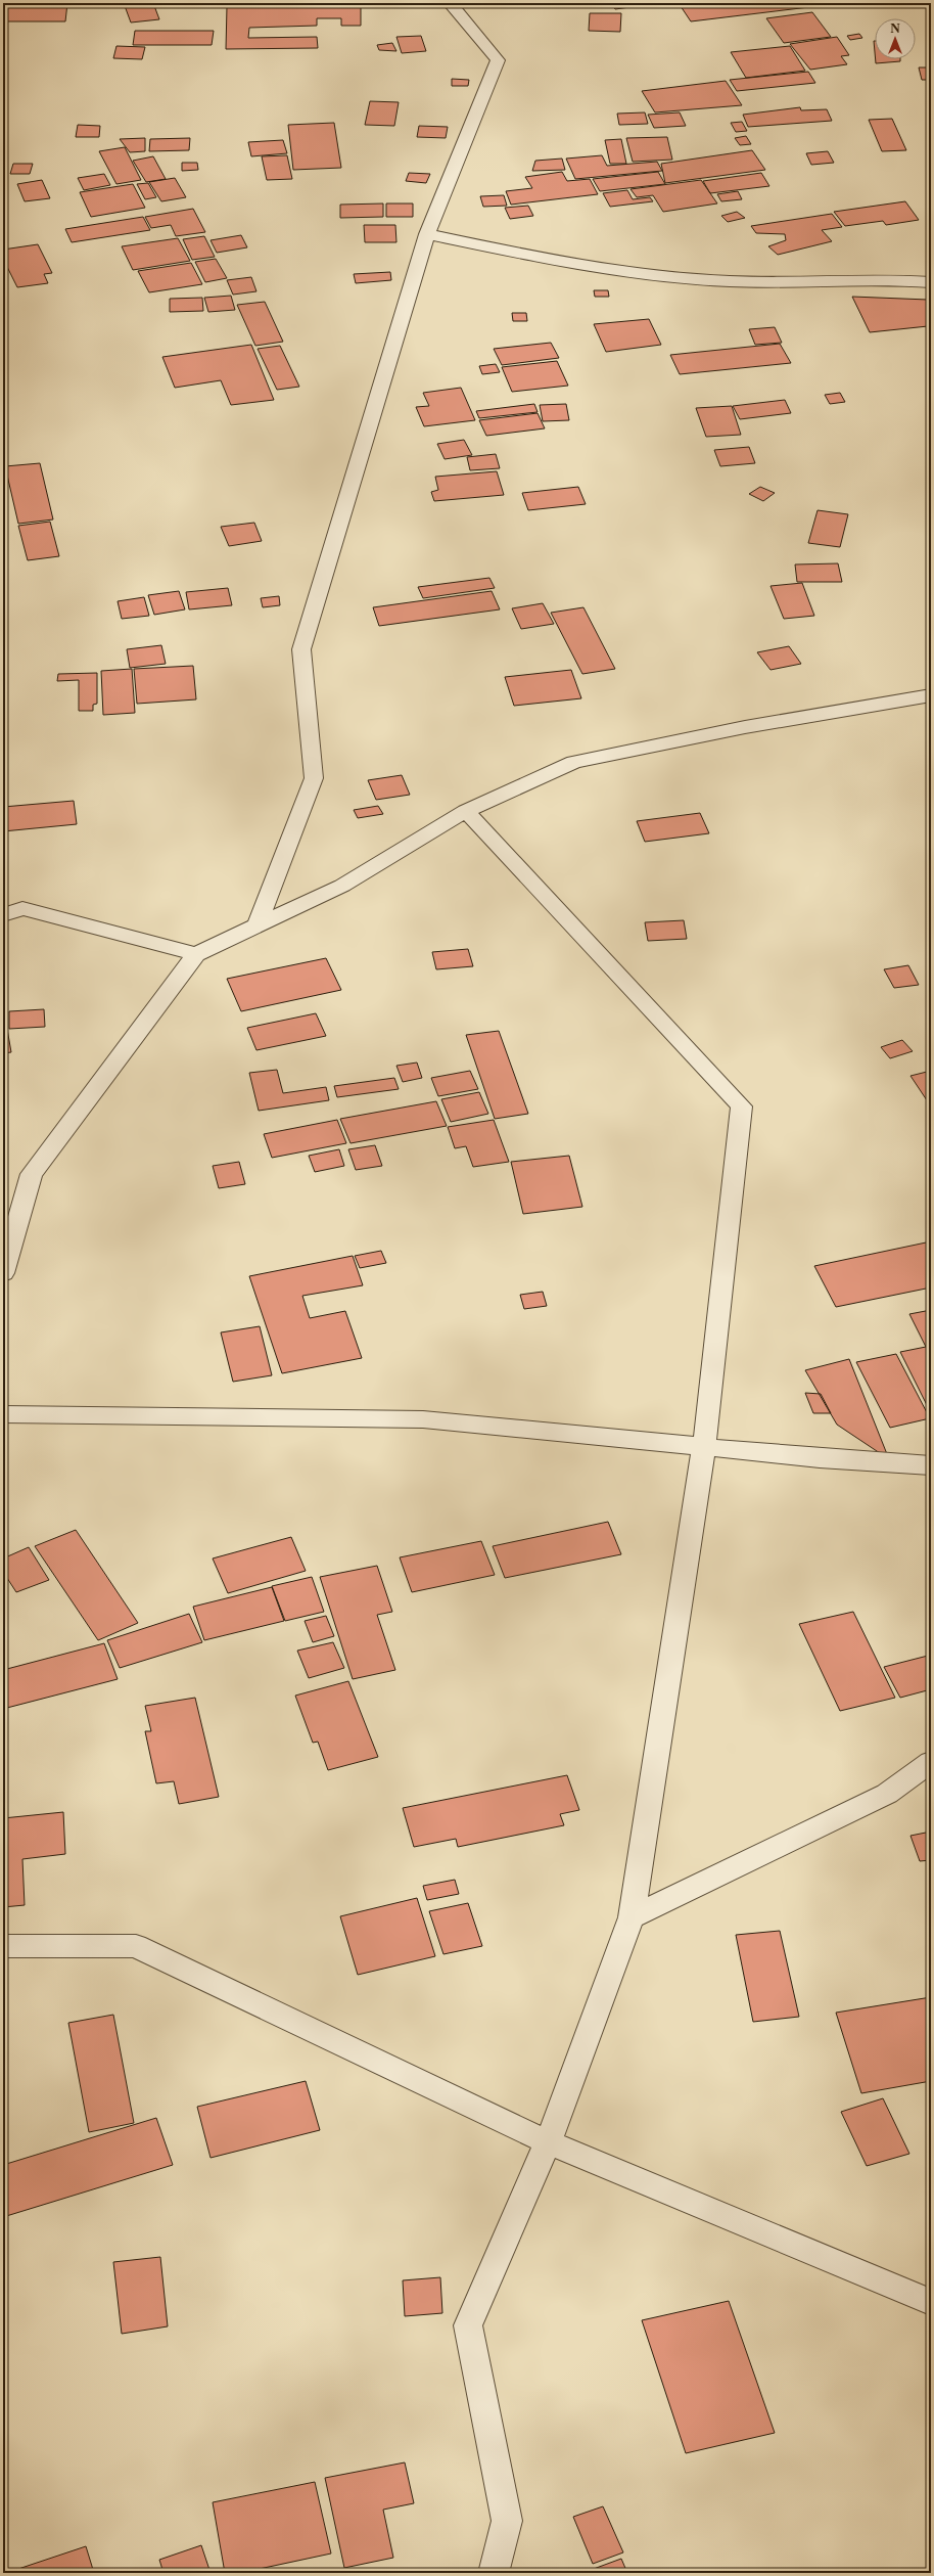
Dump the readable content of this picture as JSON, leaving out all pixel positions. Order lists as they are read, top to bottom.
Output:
{
  "north": "top"
}
